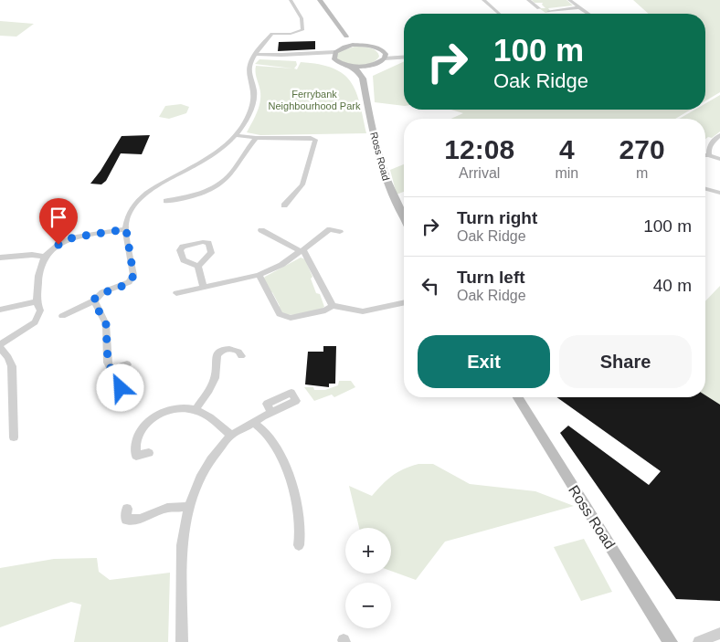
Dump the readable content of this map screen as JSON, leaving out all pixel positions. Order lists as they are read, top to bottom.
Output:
{
  "streets": {
    "main road": ["Ross Road"]
  },
  "parks": ["Ferrybank Neighbourhood Park"],
  "page": {
    "turn": ["100 m", "Oak Ridge"],
    "eta": [
      "12:08",
      "Arrival",
      "4",
      "min",
      "270",
      "m"
    ],
    "list": [
      {
        "name": "Turn right",
        "note": "Oak Ridge",
        "value": "100 m"
      },
      {
        "name": "Turn left",
        "note": "Oak Ridge",
        "value": "40 m"
      }
    ],
    "buttons": ["Exit", "Share"],
    "map_buttons": ["+", "−"]
  }
}
